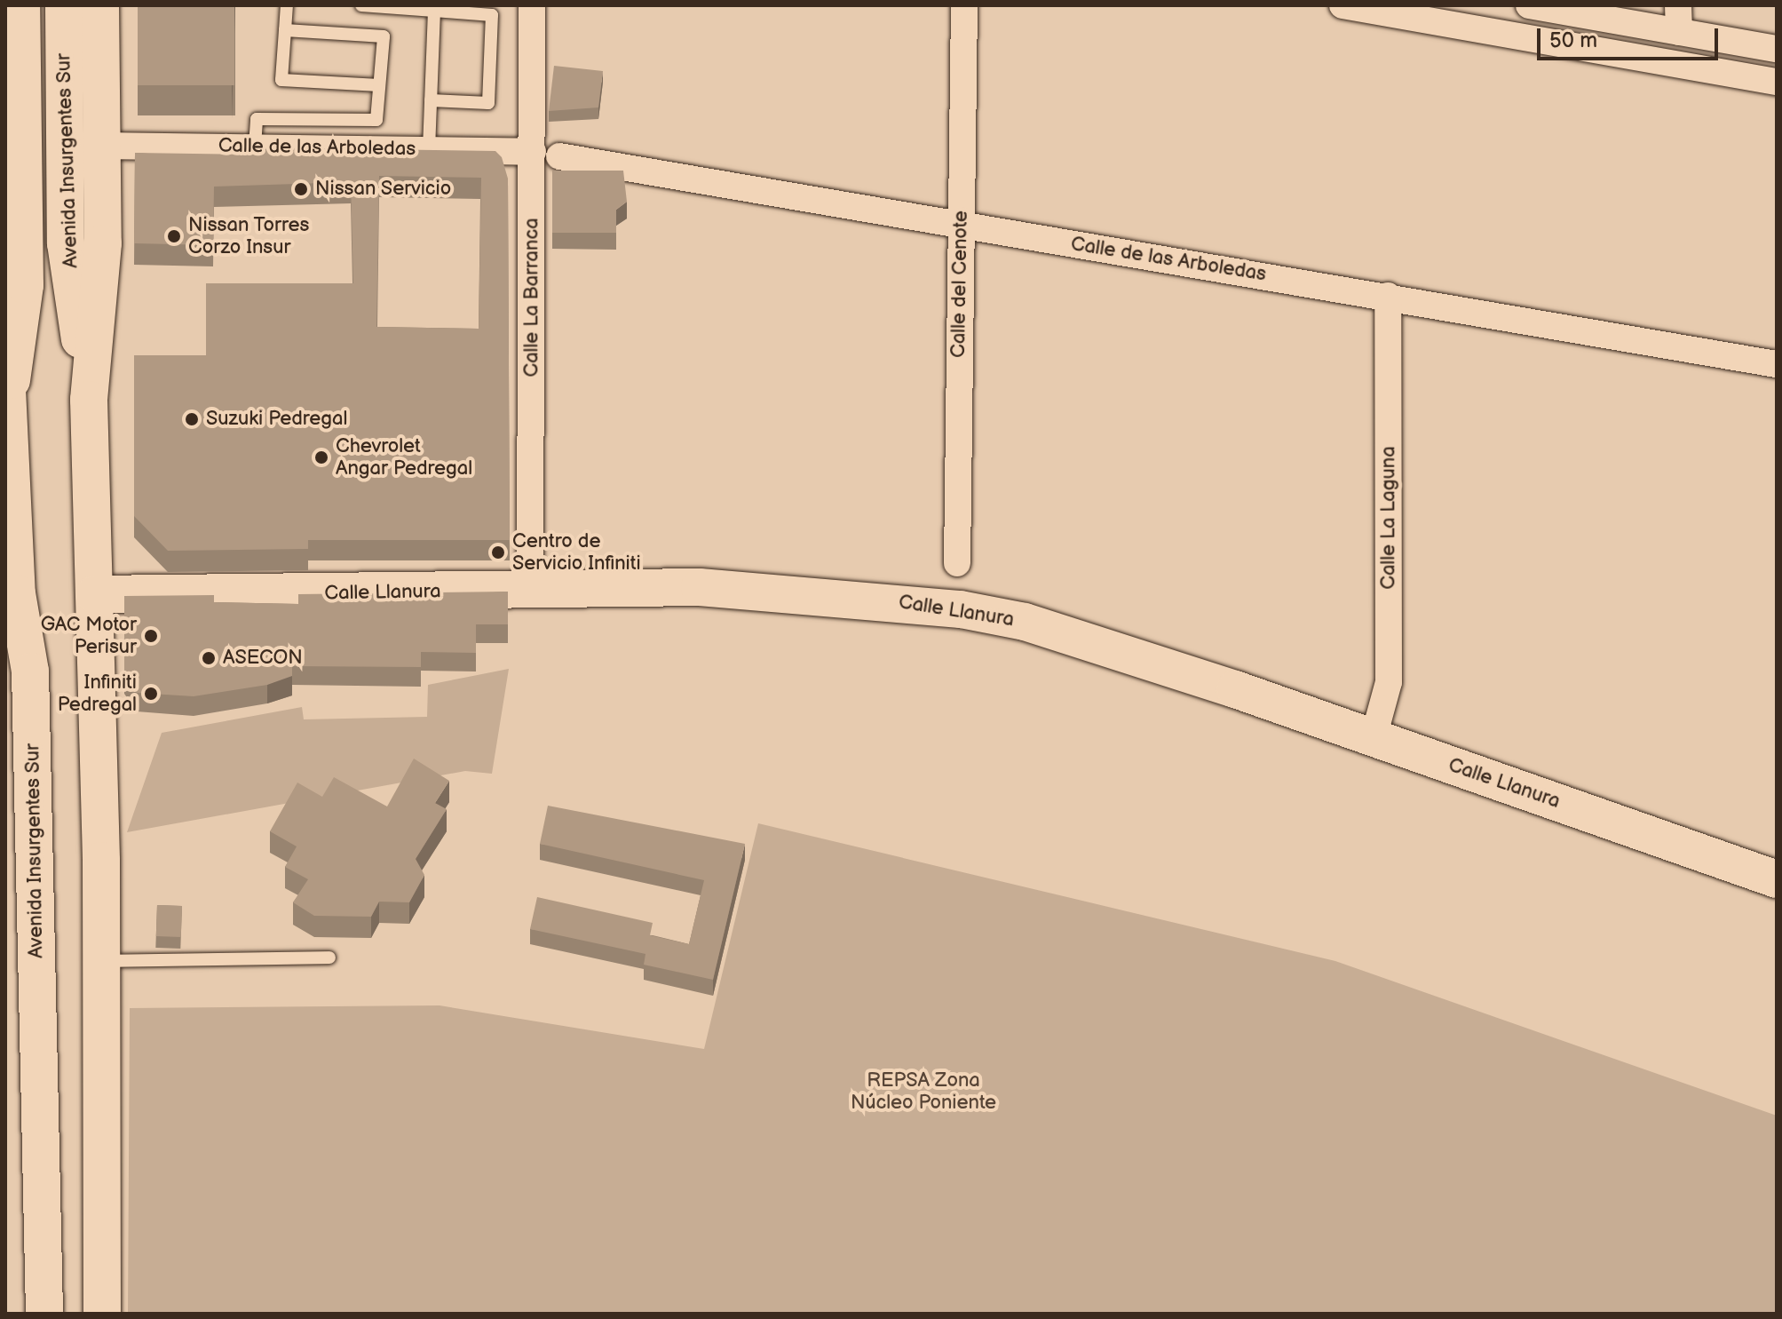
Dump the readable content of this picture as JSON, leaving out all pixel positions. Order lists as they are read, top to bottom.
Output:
{
  "streets": {
    "main road": ["Avenida Insurgentes Sur", "Calle Llanura"],
    "street": [
      "Calle de las Arboledas",
      "Calle del Cenote",
      "Calle La Barranca",
      "Calle La Laguna"
    ]
  },
  "crossings": [
    ["Calle de las Arboledas", "Avenida Insurgentes Sur"],
    ["Calle de las Arboledas", "Calle del Cenote"],
    ["Calle de las Arboledas", "Calle La Barranca"],
    ["Calle de las Arboledas", "Calle La Laguna"],
    ["Avenida Insurgentes Sur", "Calle Llanura"],
    ["Calle La Barranca", "Calle Llanura"],
    ["Calle La Laguna", "Calle Llanura"]
  ],
  "parks": ["REPSA Zona Núcleo Poniente"],
  "places": [
    "Nissan Servicio",
    "Nissan Torres Corzo Insur",
    "Suzuki Pedregal",
    "Chevrolet Angar Pedregal",
    "Centro de Servicio Infiniti",
    "GAC Motor Perisur",
    "ASECON",
    "Infiniti Pedregal"
  ],
  "scale_bar": "50 m"
}
